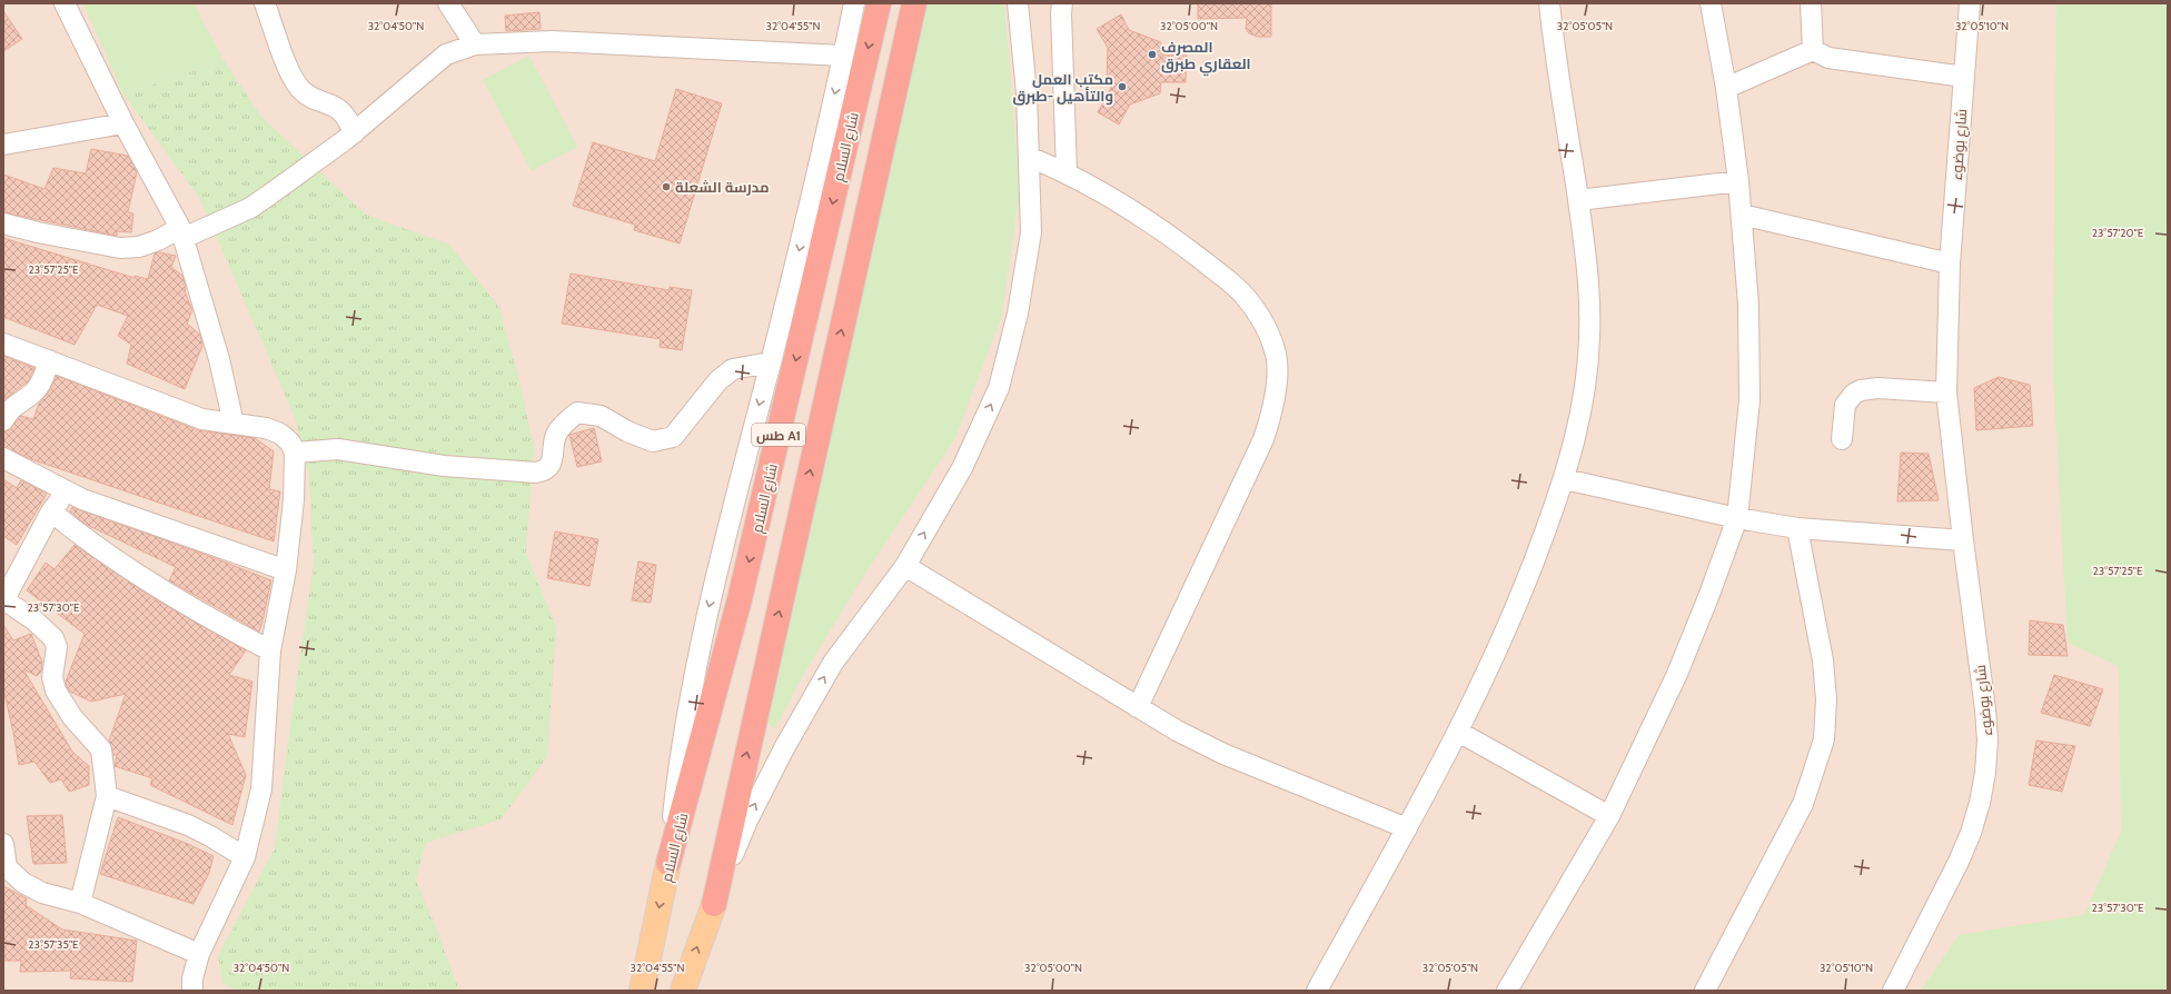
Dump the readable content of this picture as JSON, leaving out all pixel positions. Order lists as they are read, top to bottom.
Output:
{
  "streets": {
    "highway": ["شارع السلام", "طس A1"],
    "street": ["شارع بوضوء"]
  },
  "places": ["المصرف العقاري طبرق", "مكتب العمل والتأهيل -طبرق", "مدرسة الشعلة"],
  "coordinates": [
    "32°04'50\"N",
    "32°04'55\"N",
    "32°05'00\"N",
    "32°05'05\"N",
    "32°05'10\"N",
    "23°57'20\"E",
    "23°57'25\"E",
    "23°57'30\"E",
    "23°57'35\"E"
  ]
}
